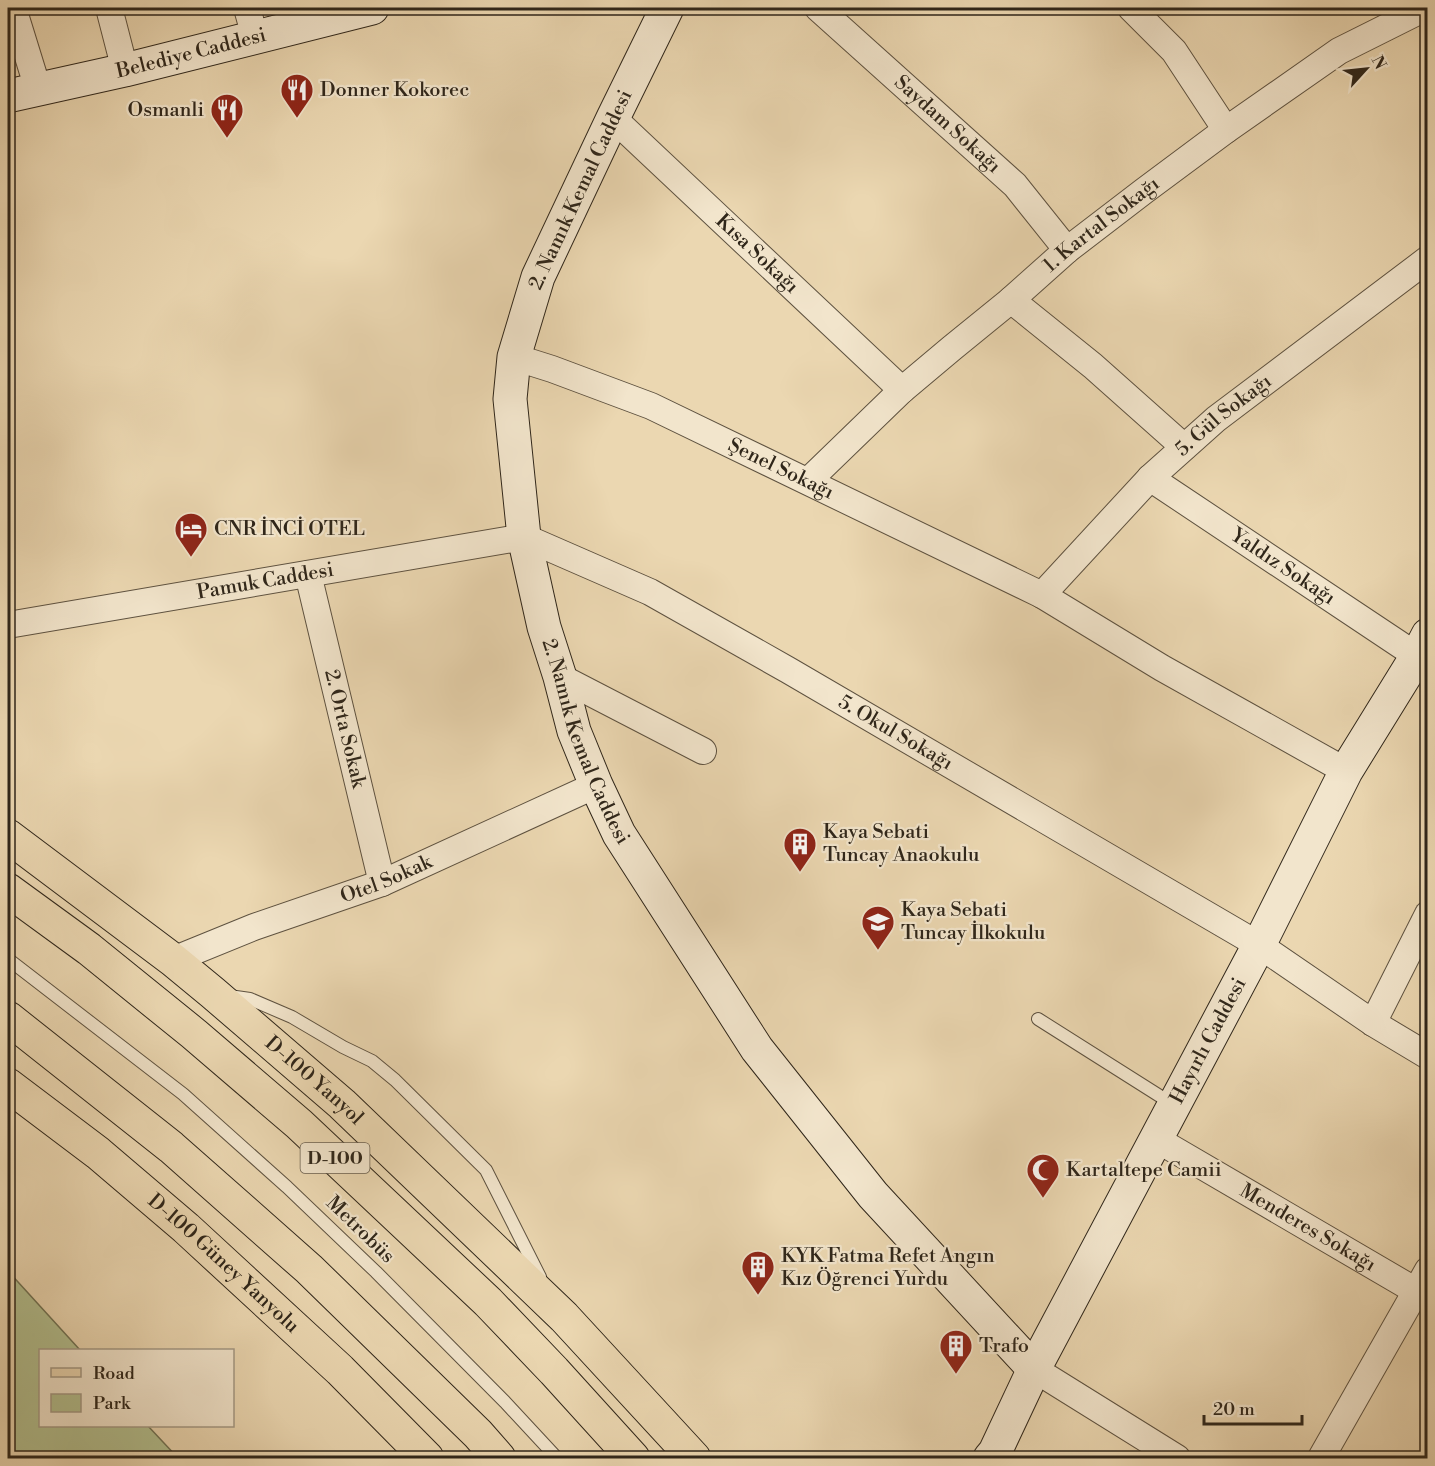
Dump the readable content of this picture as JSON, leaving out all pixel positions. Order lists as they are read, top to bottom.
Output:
{
  "streets": {
    "main road": [
      "Belediye Caddesi",
      "2. Namık Kemal Caddesi",
      "Hayırlı Caddesi",
      "D-100 Yanyol",
      "D-100",
      "D-100 Güney Yanyolu"
    ],
    "street": [
      "Saydam Sokağı",
      "1. Kartal Sokağı",
      "Kısa Sokağı",
      "5. Gül Sokağı",
      "Şenel Sokağı",
      "Yaldız Sokağı",
      "Pamuk Caddesi",
      "2. Orta Sokak",
      "5. Okul Sokağı",
      "Otel Sokak",
      "Menderes Sokağı"
    ],
    "lane": ["Metrobüs"]
  },
  "crossings": [
    ["Saydam Sokağı", "1. Kartal Sokağı"],
    ["2. Namık Kemal Caddesi", "Kısa Sokağı"],
    ["2. Namık Kemal Caddesi", "Şenel Sokağı"],
    ["2. Namık Kemal Caddesi", "Pamuk Caddesi"],
    ["2. Namık Kemal Caddesi", "5. Okul Sokağı"],
    ["2. Namık Kemal Caddesi", "Otel Sokak"],
    ["2. Namık Kemal Caddesi", "Hayırlı Caddesi"],
    ["1. Kartal Sokağı", "Kısa Sokağı"],
    ["1. Kartal Sokağı", "Şenel Sokağı"],
    ["5. Gül Sokağı", "Şenel Sokağı"],
    ["5. Gül Sokağı", "Yaldız Sokağı"],
    ["Şenel Sokağı", "Hayırlı Caddesi"],
    ["Yaldız Sokağı", "Hayırlı Caddesi"],
    ["Pamuk Caddesi", "2. Orta Sokak"],
    ["Pamuk Caddesi", "5. Okul Sokağı"],
    ["2. Orta Sokak", "Otel Sokak"],
    ["5. Okul Sokağı", "Hayırlı Caddesi"],
    ["Otel Sokak", "D-100 Yanyol"],
    ["Hayırlı Caddesi", "Menderes Sokağı"]
  ],
  "places": {
    "restaurant": ["Donner Kokorec", "Osmanli"],
    "hotel": ["CNR İNCİ OTEL"],
    "building": ["Kaya Sebati Tuncay Anaokulu", "KYK Fatma Refet Angın Kız Öğrenci Yurdu", "Trafo"],
    "school or university": ["Kaya Sebati Tuncay İlkokulu"],
    "mosque": ["Kartaltepe Camii"]
  },
  "legend": ["Road", "Park"],
  "scale_bar": "20 m",
  "north": "top right"
}
